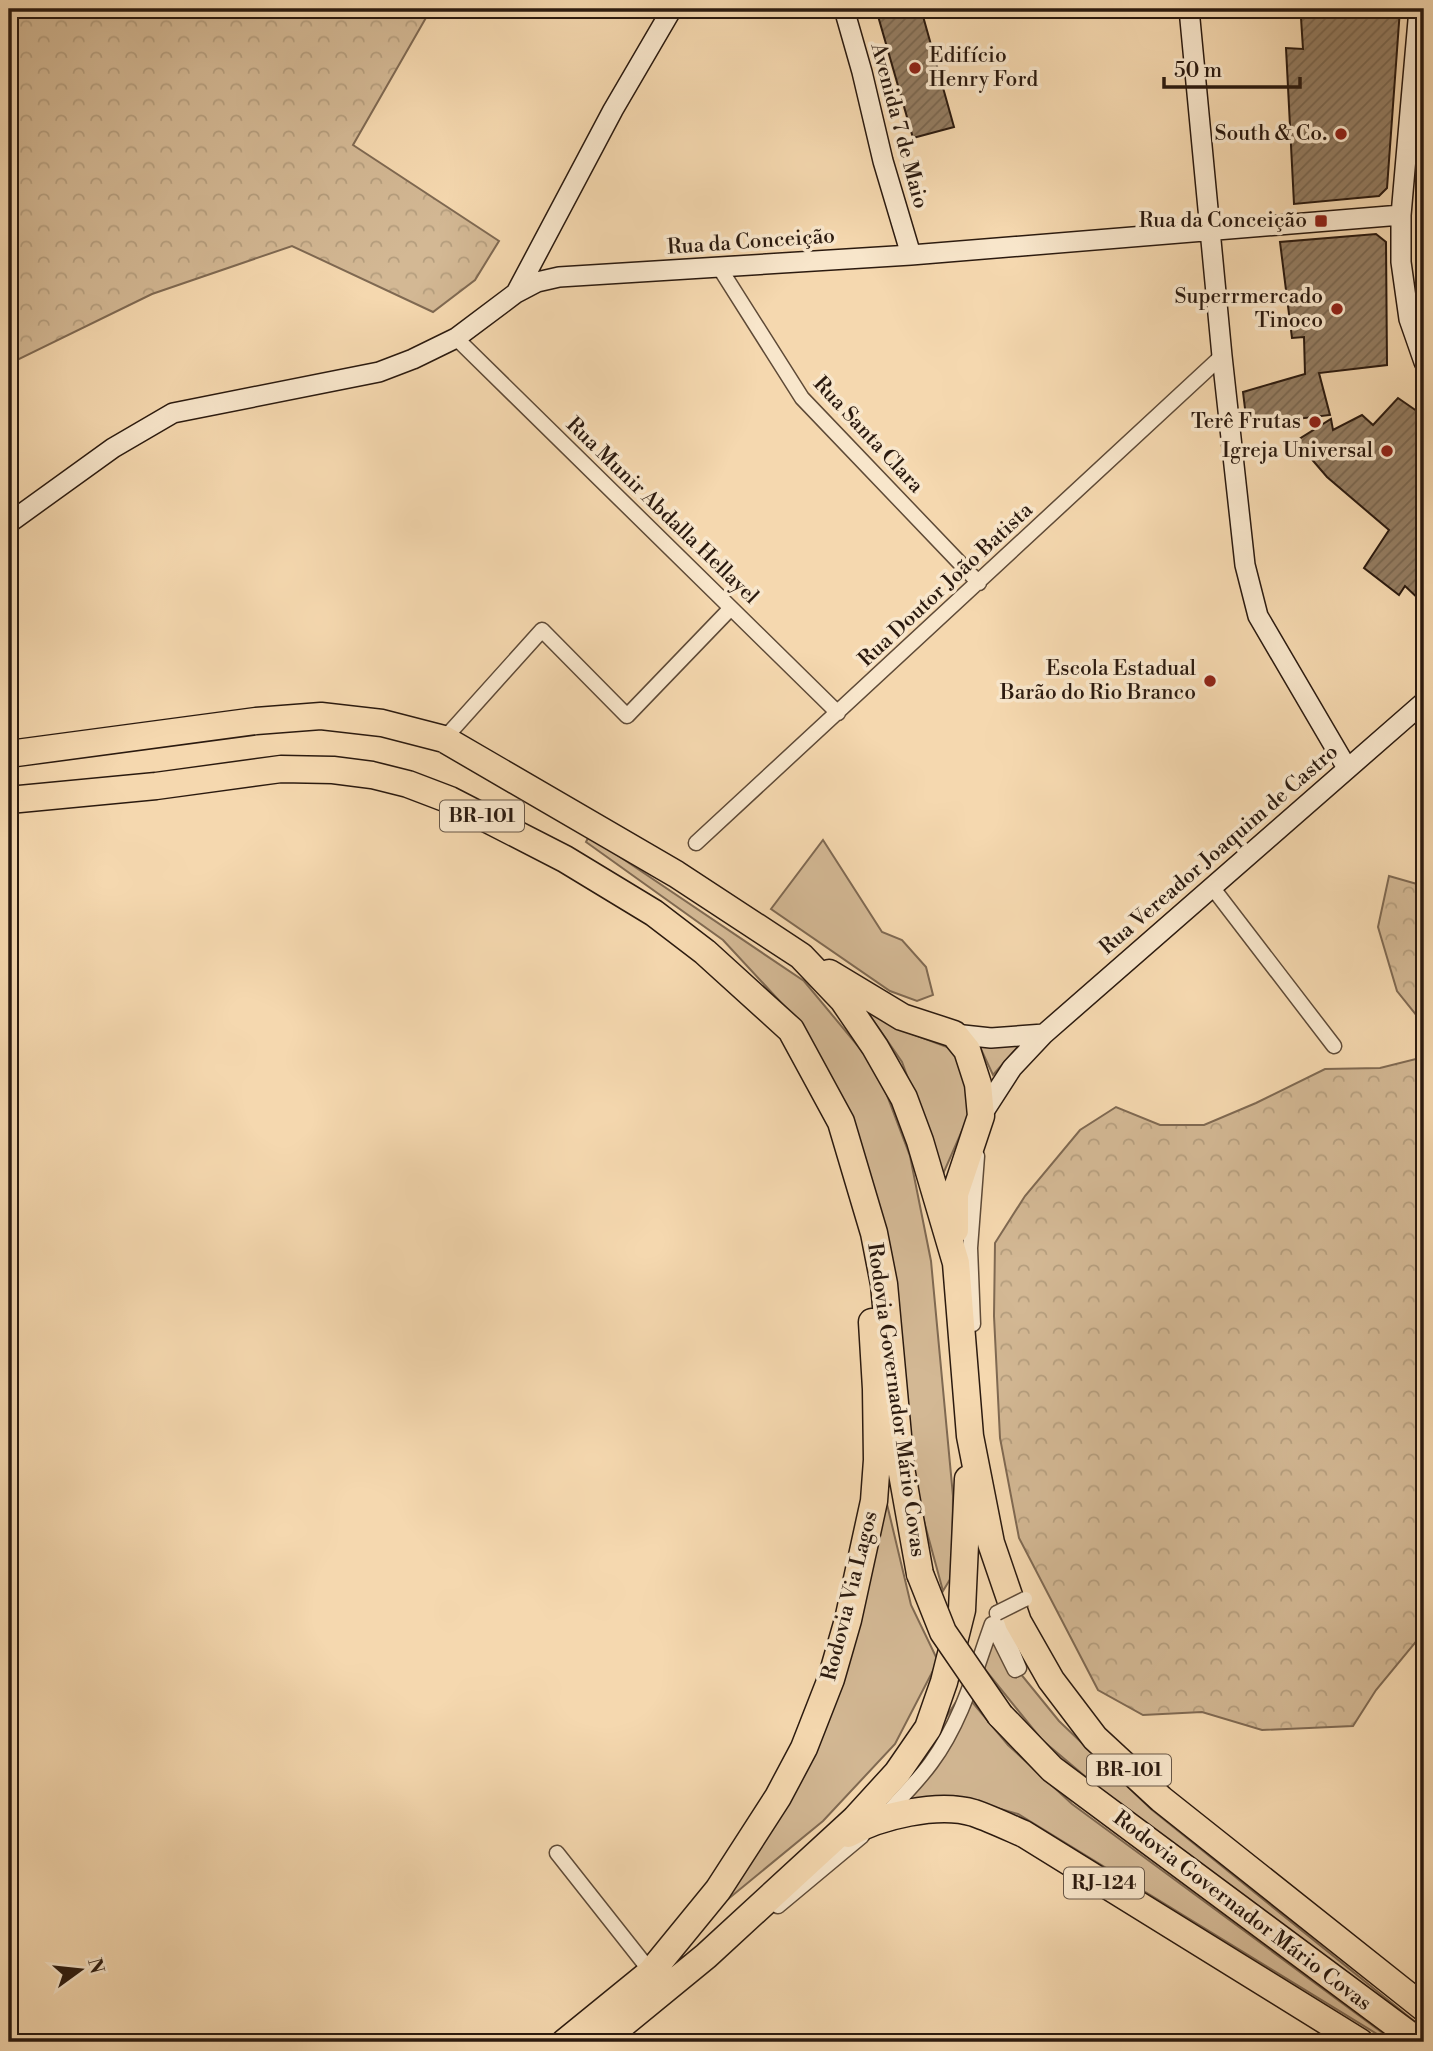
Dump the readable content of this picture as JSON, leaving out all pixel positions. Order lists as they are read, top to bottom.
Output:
{
  "streets": {
    "highway": [
      "BR-101",
      "Rodovia Governador Mário Covas",
      "Rodovia Via Lagos",
      "RJ-124"
    ],
    "main road": ["Avenida 7 de Maio", "Rua da Conceição", "Rua Vereador Joaquim de Castro"],
    "street": ["Rua Santa Clara", "Rua Munir Abdalla Hellayel", "Rua Doutor João Batista"]
  },
  "crossings": [
    ["Avenida 7 de Maio", "Rua da Conceição"],
    ["Rua da Conceição", "Rua Santa Clara"],
    ["Rua da Conceição", "Rua Munir Abdalla Hellayel"],
    ["Rua Santa Clara", "Rua Doutor João Batista"],
    ["Rua Munir Abdalla Hellayel", "Rua Doutor João Batista"],
    ["Rodovia Governador Mário Covas", "Rodovia Via Lagos"],
    ["Rodovia Governador Mário Covas", "RJ-124"]
  ],
  "places": {
    "other": [
      "Edifício Henry Ford",
      "South & Co.",
      "Superrmercado Tinoco",
      "Terê Frutas",
      "Igreja Universal",
      "Escola Estadual Barão do Rio Branco"
    ],
    "transit": ["Rua da Conceição"]
  },
  "scale_bar": "50 m",
  "north": "right"
}
